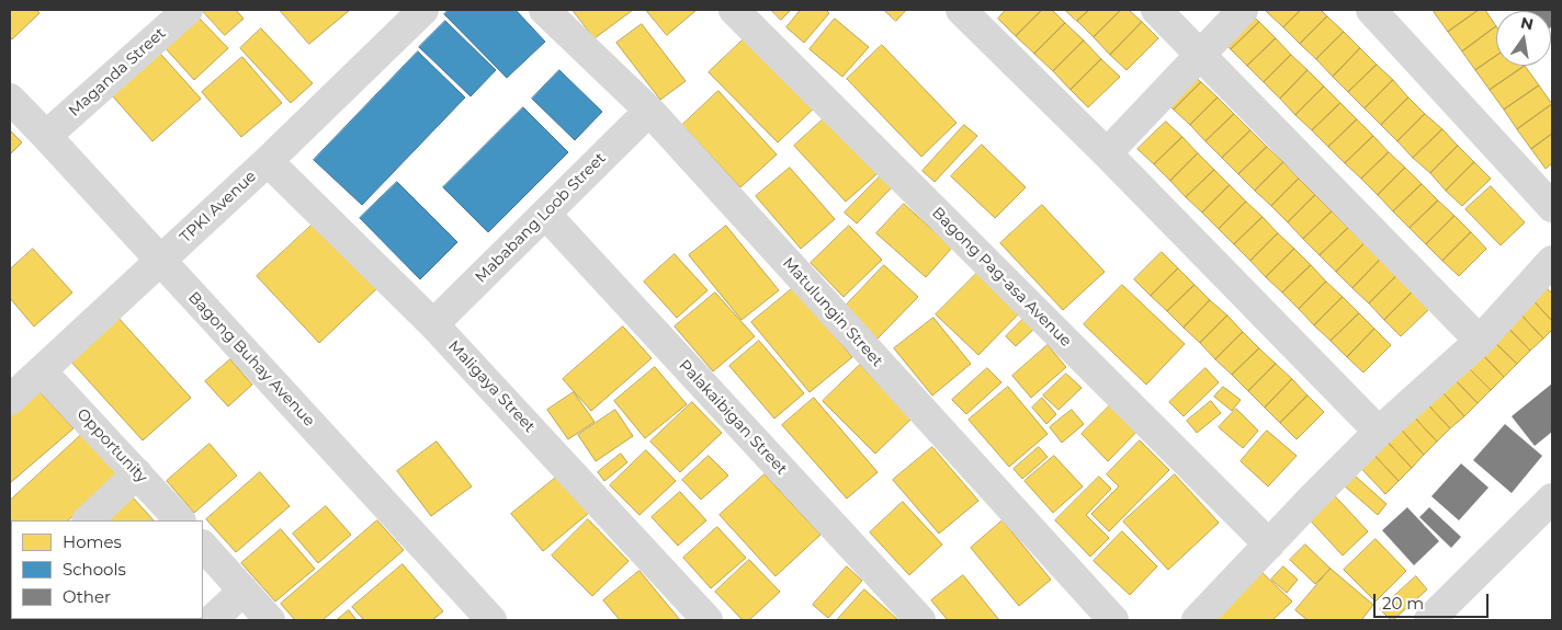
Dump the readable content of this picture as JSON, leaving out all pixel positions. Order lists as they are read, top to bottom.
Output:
{
  "streets": {
    "street": [
      "Maganda Street",
      "TPKI Avenue",
      "Mababang Loob Street",
      "Bagong Pag-asa Avenue",
      "Matulungin Street",
      "Bagong Buhay Avenue",
      "Maligaya Street",
      "Palakaibigan Street",
      "Opportunity"
    ]
  },
  "crossings": [
    ["Maganda Street", "Bagong Buhay Avenue"],
    ["TPKI Avenue", "Bagong Buhay Avenue"],
    ["TPKI Avenue", "Maligaya Street"],
    ["TPKI Avenue", "Opportunity"],
    ["Mababang Loob Street", "Matulungin Street"],
    ["Mababang Loob Street", "Maligaya Street"],
    ["Mababang Loob Street", "Palakaibigan Street"]
  ],
  "legend": ["Homes", "Schools", "Other"],
  "scale_bar": "20 m",
  "north": "top"
}
